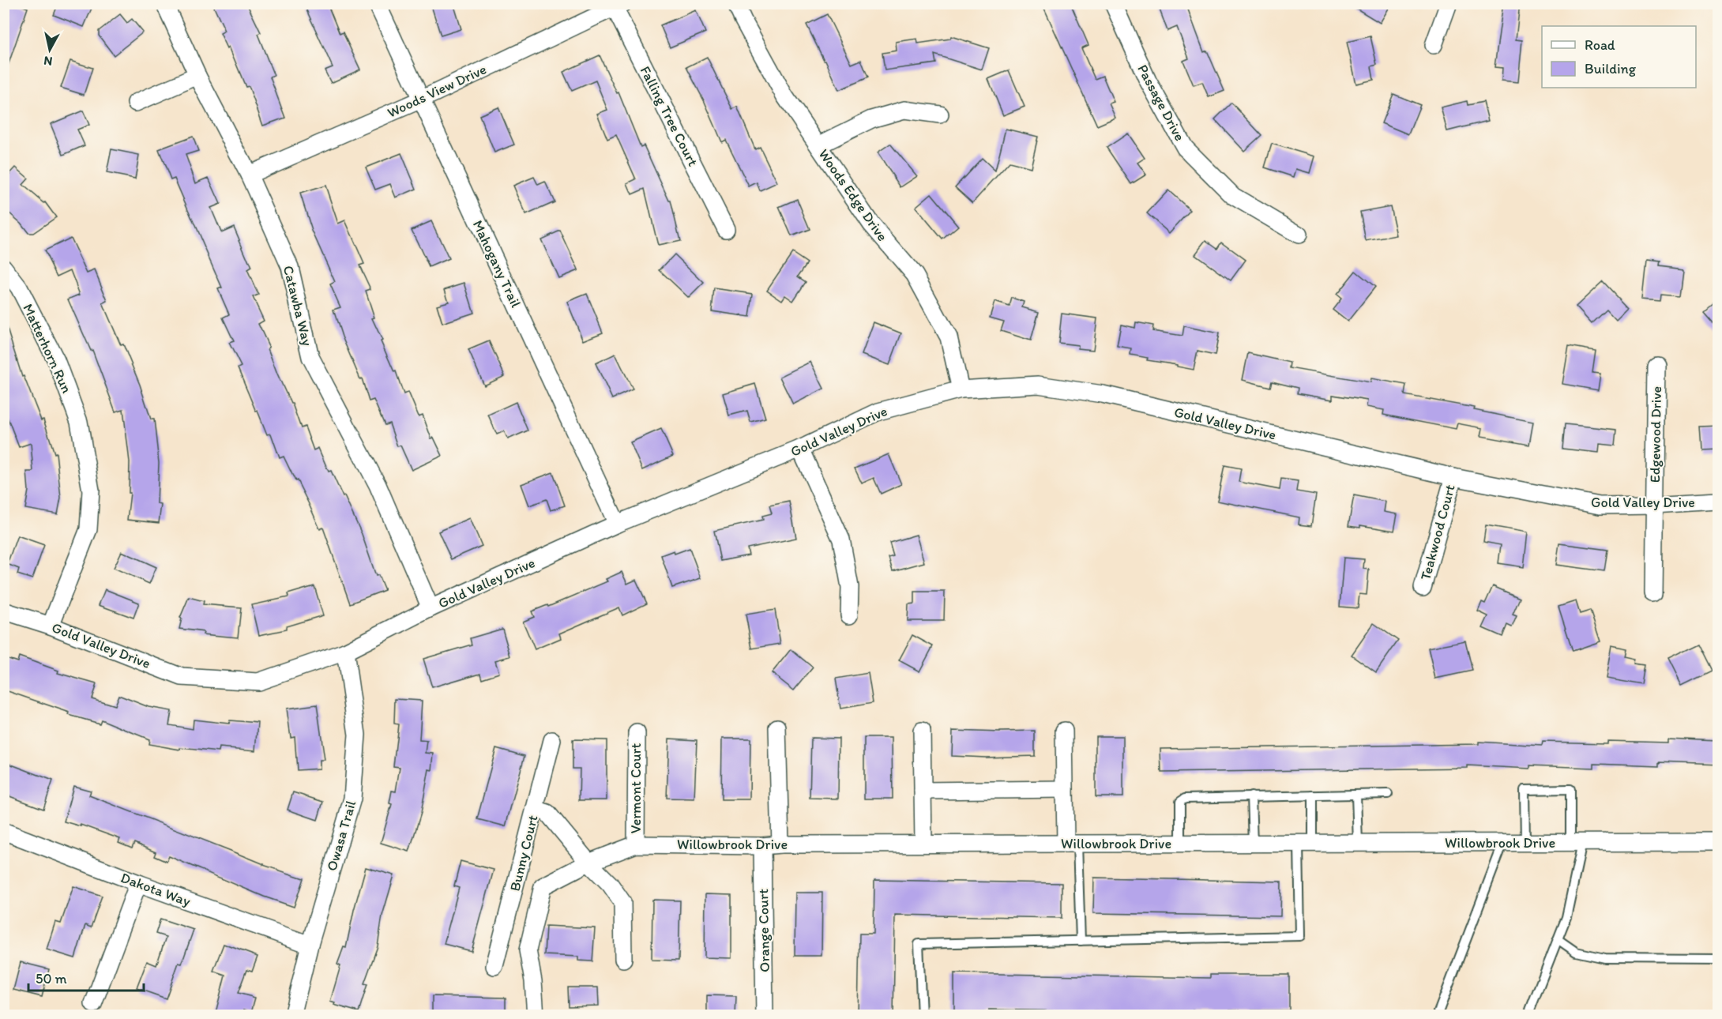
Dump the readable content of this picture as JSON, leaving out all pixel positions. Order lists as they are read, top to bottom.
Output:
{
  "streets": {
    "street": [
      "Woods View Drive",
      "Passage Drive",
      "Falling Tree Court",
      "Woods Edge Drive",
      "Mahogany Trail",
      "Catawba Way",
      "Matterhorn Run",
      "Gold Valley Drive",
      "Edgewood Drive",
      "Teakwood Court",
      "Vermont Court",
      "Owasa Trail",
      "Willowbrook Drive",
      "Bunny Court",
      "Dakota Way",
      "Orange Court"
    ]
  },
  "crossings": [
    ["Woods View Drive", "Falling Tree Court"],
    ["Woods View Drive", "Mahogany Trail"],
    ["Woods View Drive", "Catawba Way"],
    ["Woods Edge Drive", "Gold Valley Drive"],
    ["Mahogany Trail", "Gold Valley Drive"],
    ["Catawba Way", "Gold Valley Drive"],
    ["Matterhorn Run", "Gold Valley Drive"],
    ["Gold Valley Drive", "Edgewood Drive"],
    ["Gold Valley Drive", "Teakwood Court"],
    ["Gold Valley Drive", "Owasa Trail"],
    ["Vermont Court", "Willowbrook Drive"],
    ["Owasa Trail", "Dakota Way"],
    ["Willowbrook Drive", "Orange Court"]
  ],
  "legend": ["Road", "Building"],
  "scale_bar": "50 m",
  "north": "bottom"
}
